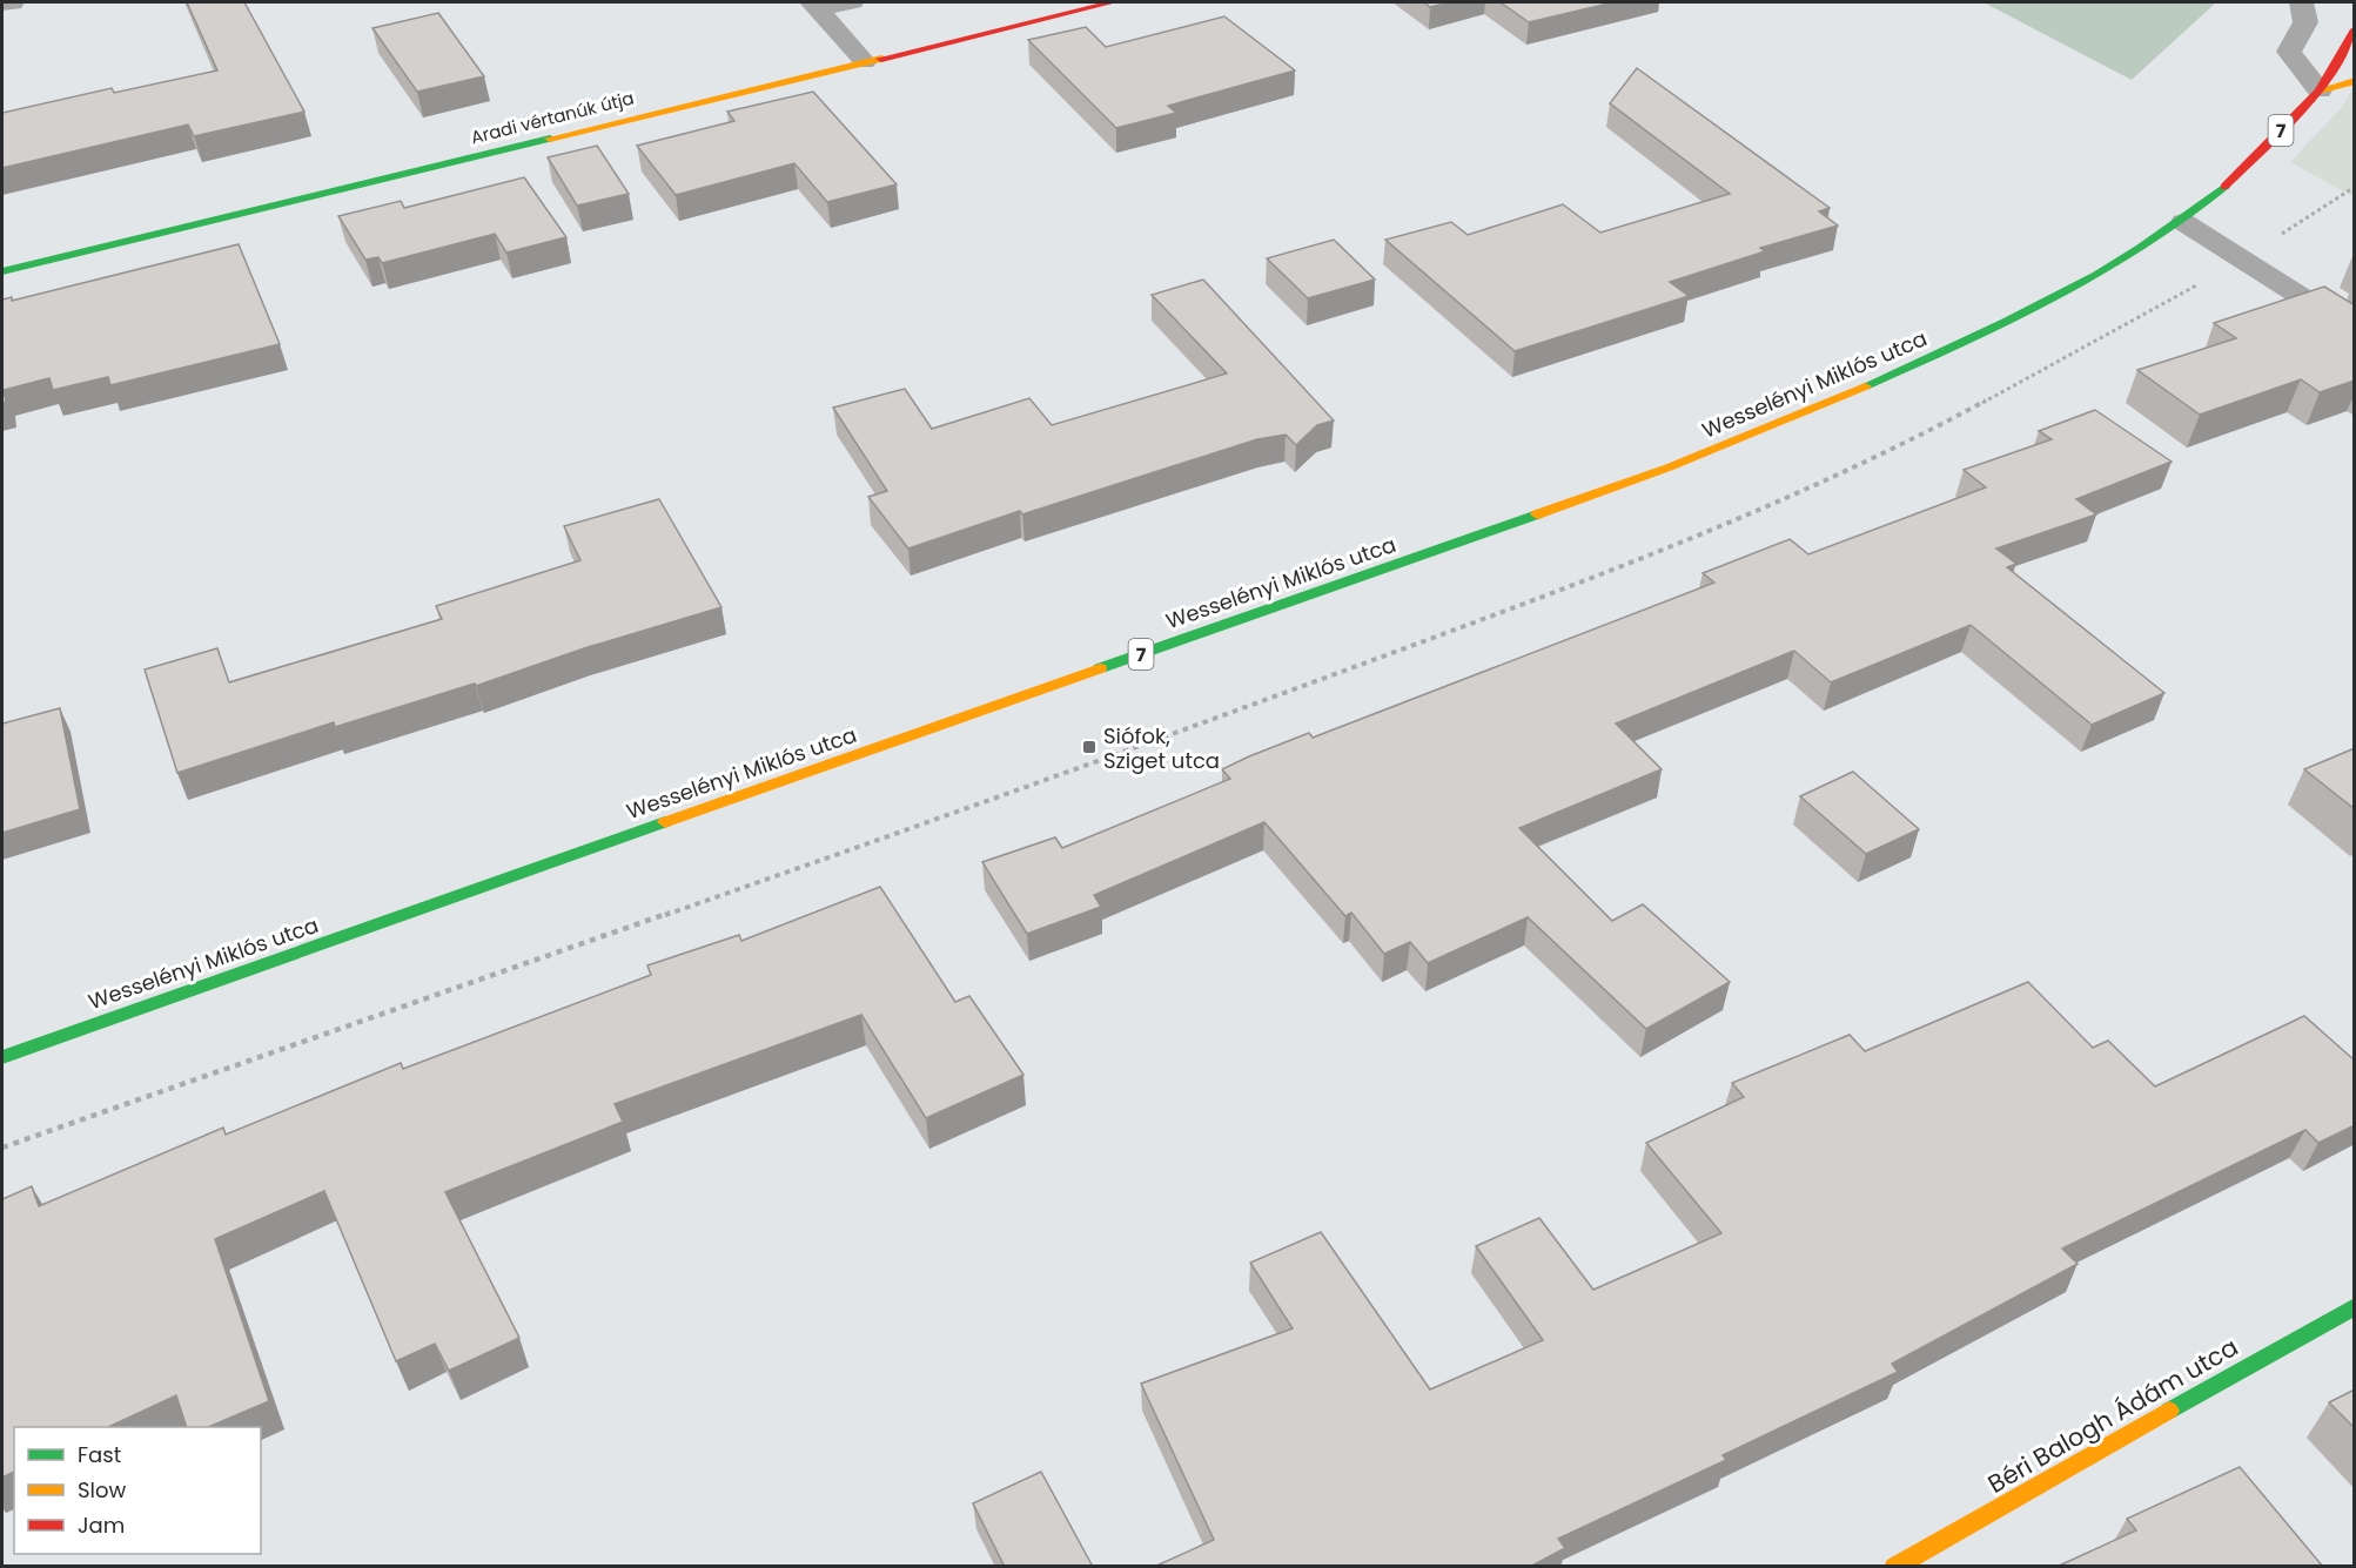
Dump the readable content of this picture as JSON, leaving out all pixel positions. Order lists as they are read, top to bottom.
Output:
{
  "streets": {
    "main road": [
      "Aradi vértanúk útja",
      "7",
      "Wesselényi Miklós utca",
      "Béri Balogh Ádám utca"
    ]
  },
  "places": {
    "transit": ["Siófok, Sziget utca"]
  },
  "legend": ["Fast", "Slow", "Jam"]
}
